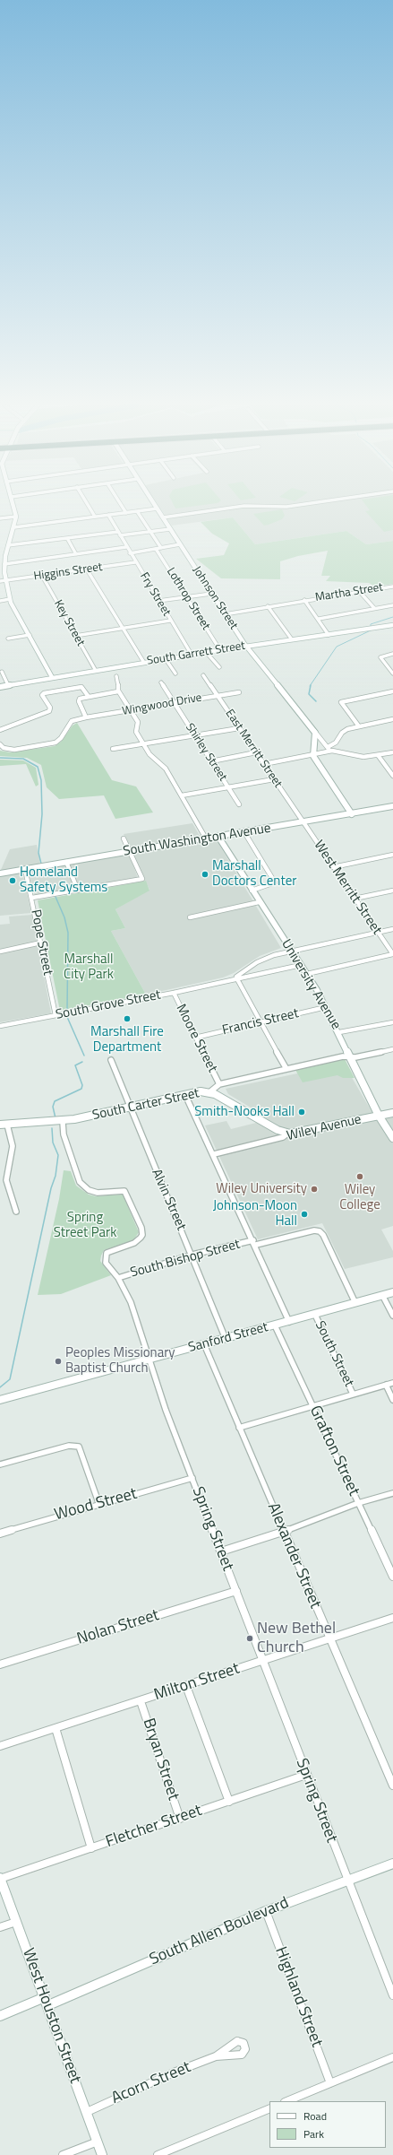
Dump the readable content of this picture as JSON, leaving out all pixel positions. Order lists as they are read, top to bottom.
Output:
{
  "streets": {
    "street": [
      "Higgins Street",
      "Martha Street",
      "Fry Street",
      "Johnson Street",
      "Lothrop Street",
      "Key Street",
      "South Garrett Street",
      "Wingwood Drive",
      "East Merritt Street",
      "Shirley Street",
      "South Washington Avenue",
      "West Merritt Street",
      "Pope Street",
      "University Avenue",
      "South Grove Street",
      "Francis Street",
      "Moore Street",
      "South Carter Street",
      "Wiley Avenue",
      "Alvin Street",
      "South Bishop Street",
      "Sanford Street",
      "South Street",
      "Grafton Street",
      "Wood Street",
      "Spring Street",
      "Alexander Street",
      "Nolan Street",
      "Milton Street",
      "Bryan Street",
      "Fletcher Street",
      "South Allen Boulevard",
      "Highland Street",
      "West Houston Street",
      "Acorn Street"
    ]
  },
  "crossings": [
    ["Higgins Street", "Fry Street"],
    ["Higgins Street", "Key Street"],
    ["Martha Street", "Johnson Street"],
    ["Martha Street", "South Garrett Street"],
    ["Fry Street", "South Garrett Street"],
    ["Johnson Street", "South Garrett Street"],
    ["Lothrop Street", "South Garrett Street"],
    ["Key Street", "South Garrett Street"],
    ["Wingwood Drive", "East Merritt Street"],
    ["Wingwood Drive", "Shirley Street"],
    ["East Merritt Street", "South Washington Avenue"],
    ["East Merritt Street", "West Merritt Street"],
    ["South Washington Avenue", "West Merritt Street"],
    ["South Washington Avenue", "Pope Street"],
    ["South Washington Avenue", "University Avenue"],
    ["Pope Street", "South Grove Street"],
    ["University Avenue", "South Grove Street"],
    ["University Avenue", "Francis Street"],
    ["University Avenue", "South Carter Street"],
    ["University Avenue", "Wiley Avenue"],
    ["South Grove Street", "Moore Street"],
    ["Francis Street", "Moore Street"],
    ["Moore Street", "South Carter Street"],
    ["Moore Street", "Wiley Avenue"],
    ["South Carter Street", "Alvin Street"],
    ["South Carter Street", "Spring Street"],
    ["Alvin Street", "South Bishop Street"],
    ["Alvin Street", "Sanford Street"],
    ["South Bishop Street", "Sanford Street"],
    ["South Bishop Street", "Spring Street"],
    ["Sanford Street", "South Street"],
    ["Sanford Street", "Grafton Street"],
    ["Sanford Street", "Spring Street"],
    ["Sanford Street", "Alexander Street"],
    ["Wood Street", "Spring Street"],
    ["Spring Street", "Nolan Street"],
    ["Spring Street", "Milton Street"],
    ["Spring Street", "Fletcher Street"],
    ["Spring Street", "South Allen Boulevard"],
    ["Alexander Street", "Milton Street"],
    ["Milton Street", "Bryan Street"],
    ["Bryan Street", "Fletcher Street"],
    ["Fletcher Street", "West Houston Street"],
    ["South Allen Boulevard", "Highland Street"],
    ["South Allen Boulevard", "West Houston Street"],
    ["West Houston Street", "Acorn Street"]
  ],
  "parks": ["Marshall City Park", "Spring Street Park"],
  "places": [
    "Marshall Doctors Center",
    "Homeland Safety Systems",
    "Marshall Fire Department",
    "Smith-Nooks Hall",
    "Wiley College",
    "Wiley University",
    "Johnson-Moon Hall",
    "Peoples Missionary Baptist Church",
    "New Bethel Church"
  ],
  "legend": ["Road", "Park"]
}
